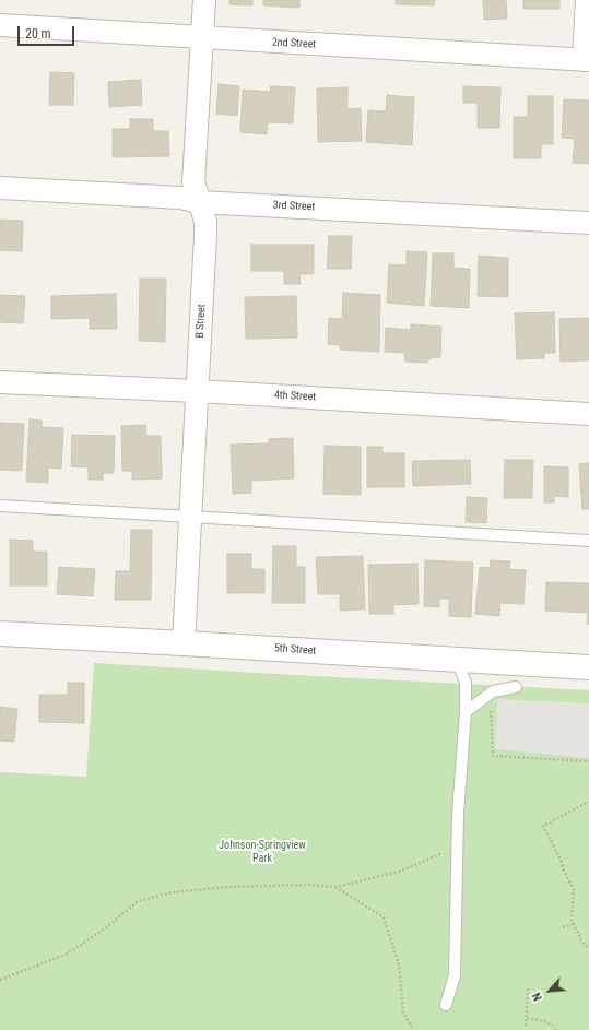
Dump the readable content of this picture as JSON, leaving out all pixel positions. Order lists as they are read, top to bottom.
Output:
{
  "streets": {
    "street": [
      "2nd Street",
      "3rd Street",
      "B Street",
      "4th Street",
      "5th Street"
    ]
  },
  "crossings": [
    ["2nd Street", "B Street"],
    ["3rd Street", "B Street"],
    ["B Street", "4th Street"],
    ["B Street", "5th Street"]
  ],
  "parks": ["Johnson-Springview Park"],
  "scale_bar": "20 m",
  "north": "bottom left"
}
